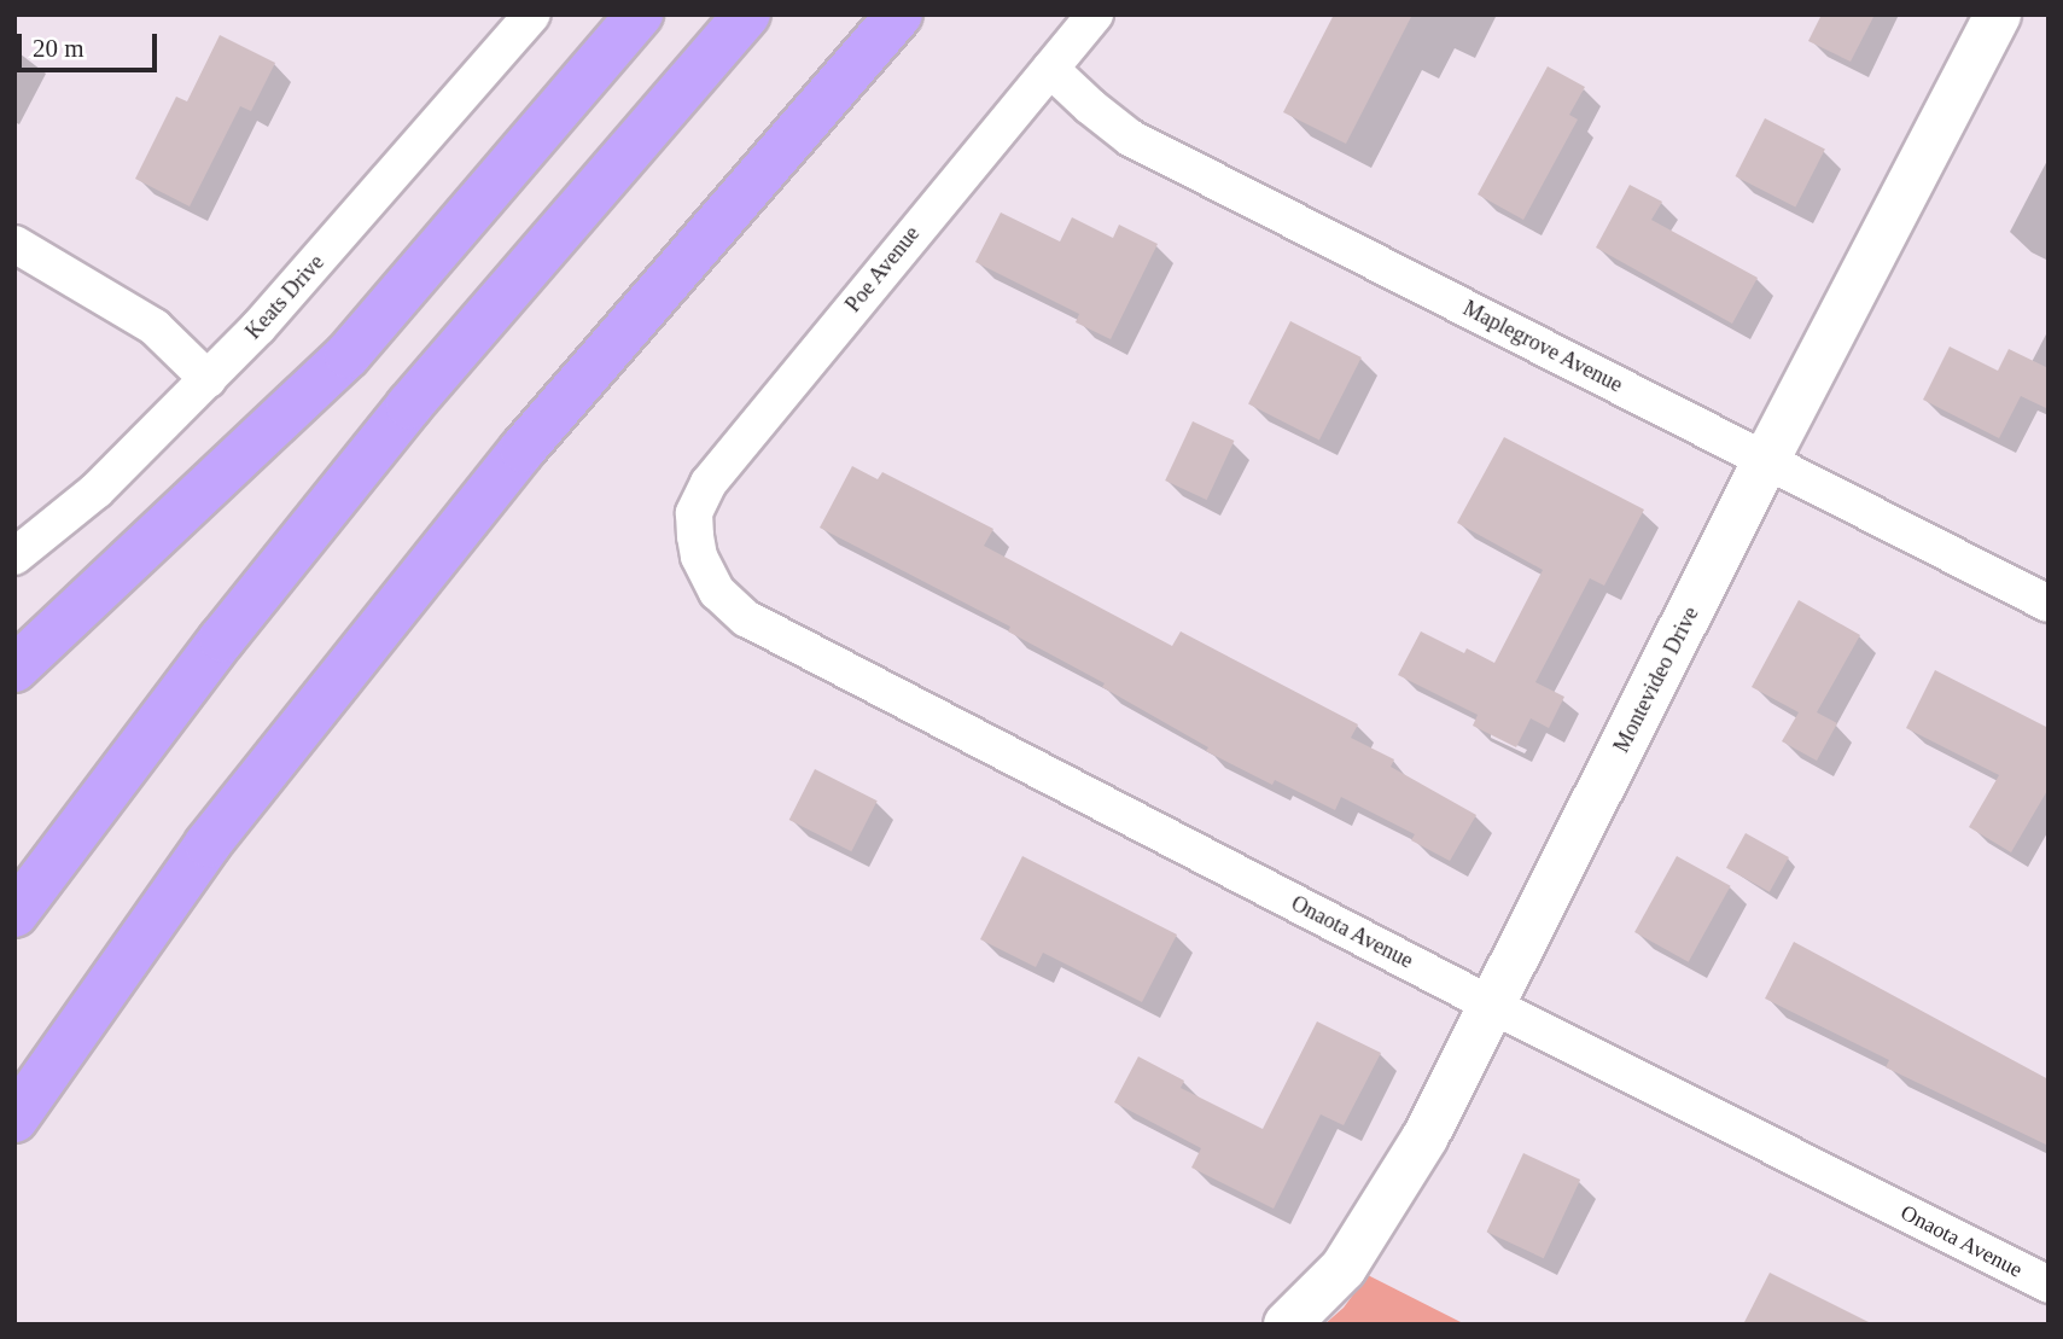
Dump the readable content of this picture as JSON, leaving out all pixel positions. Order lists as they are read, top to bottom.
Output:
{
  "streets": {
    "street": [
      "Poe Avenue",
      "Keats Drive",
      "Maplegrove Avenue",
      "Montevideo Drive",
      "Onaota Avenue"
    ]
  },
  "crossings": [
    ["Poe Avenue", "Maplegrove Avenue"],
    ["Poe Avenue", "Onaota Avenue"],
    ["Maplegrove Avenue", "Montevideo Drive"],
    ["Montevideo Drive", "Onaota Avenue"]
  ],
  "scale_bar": "20 m"
}
